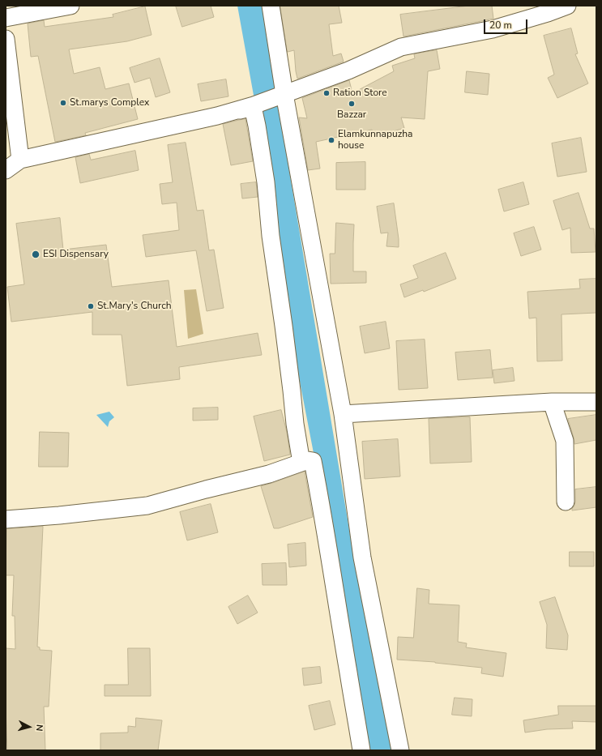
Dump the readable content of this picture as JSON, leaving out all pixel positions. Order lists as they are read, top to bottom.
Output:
{
  "places": [
    "Ration Store",
    "St.marys Complex",
    "Bazzar",
    "Elamkunnapuzha house",
    "ESI Dispensary",
    "St.Mary's Church"
  ],
  "scale_bar": "20 m",
  "north": "right"
}
